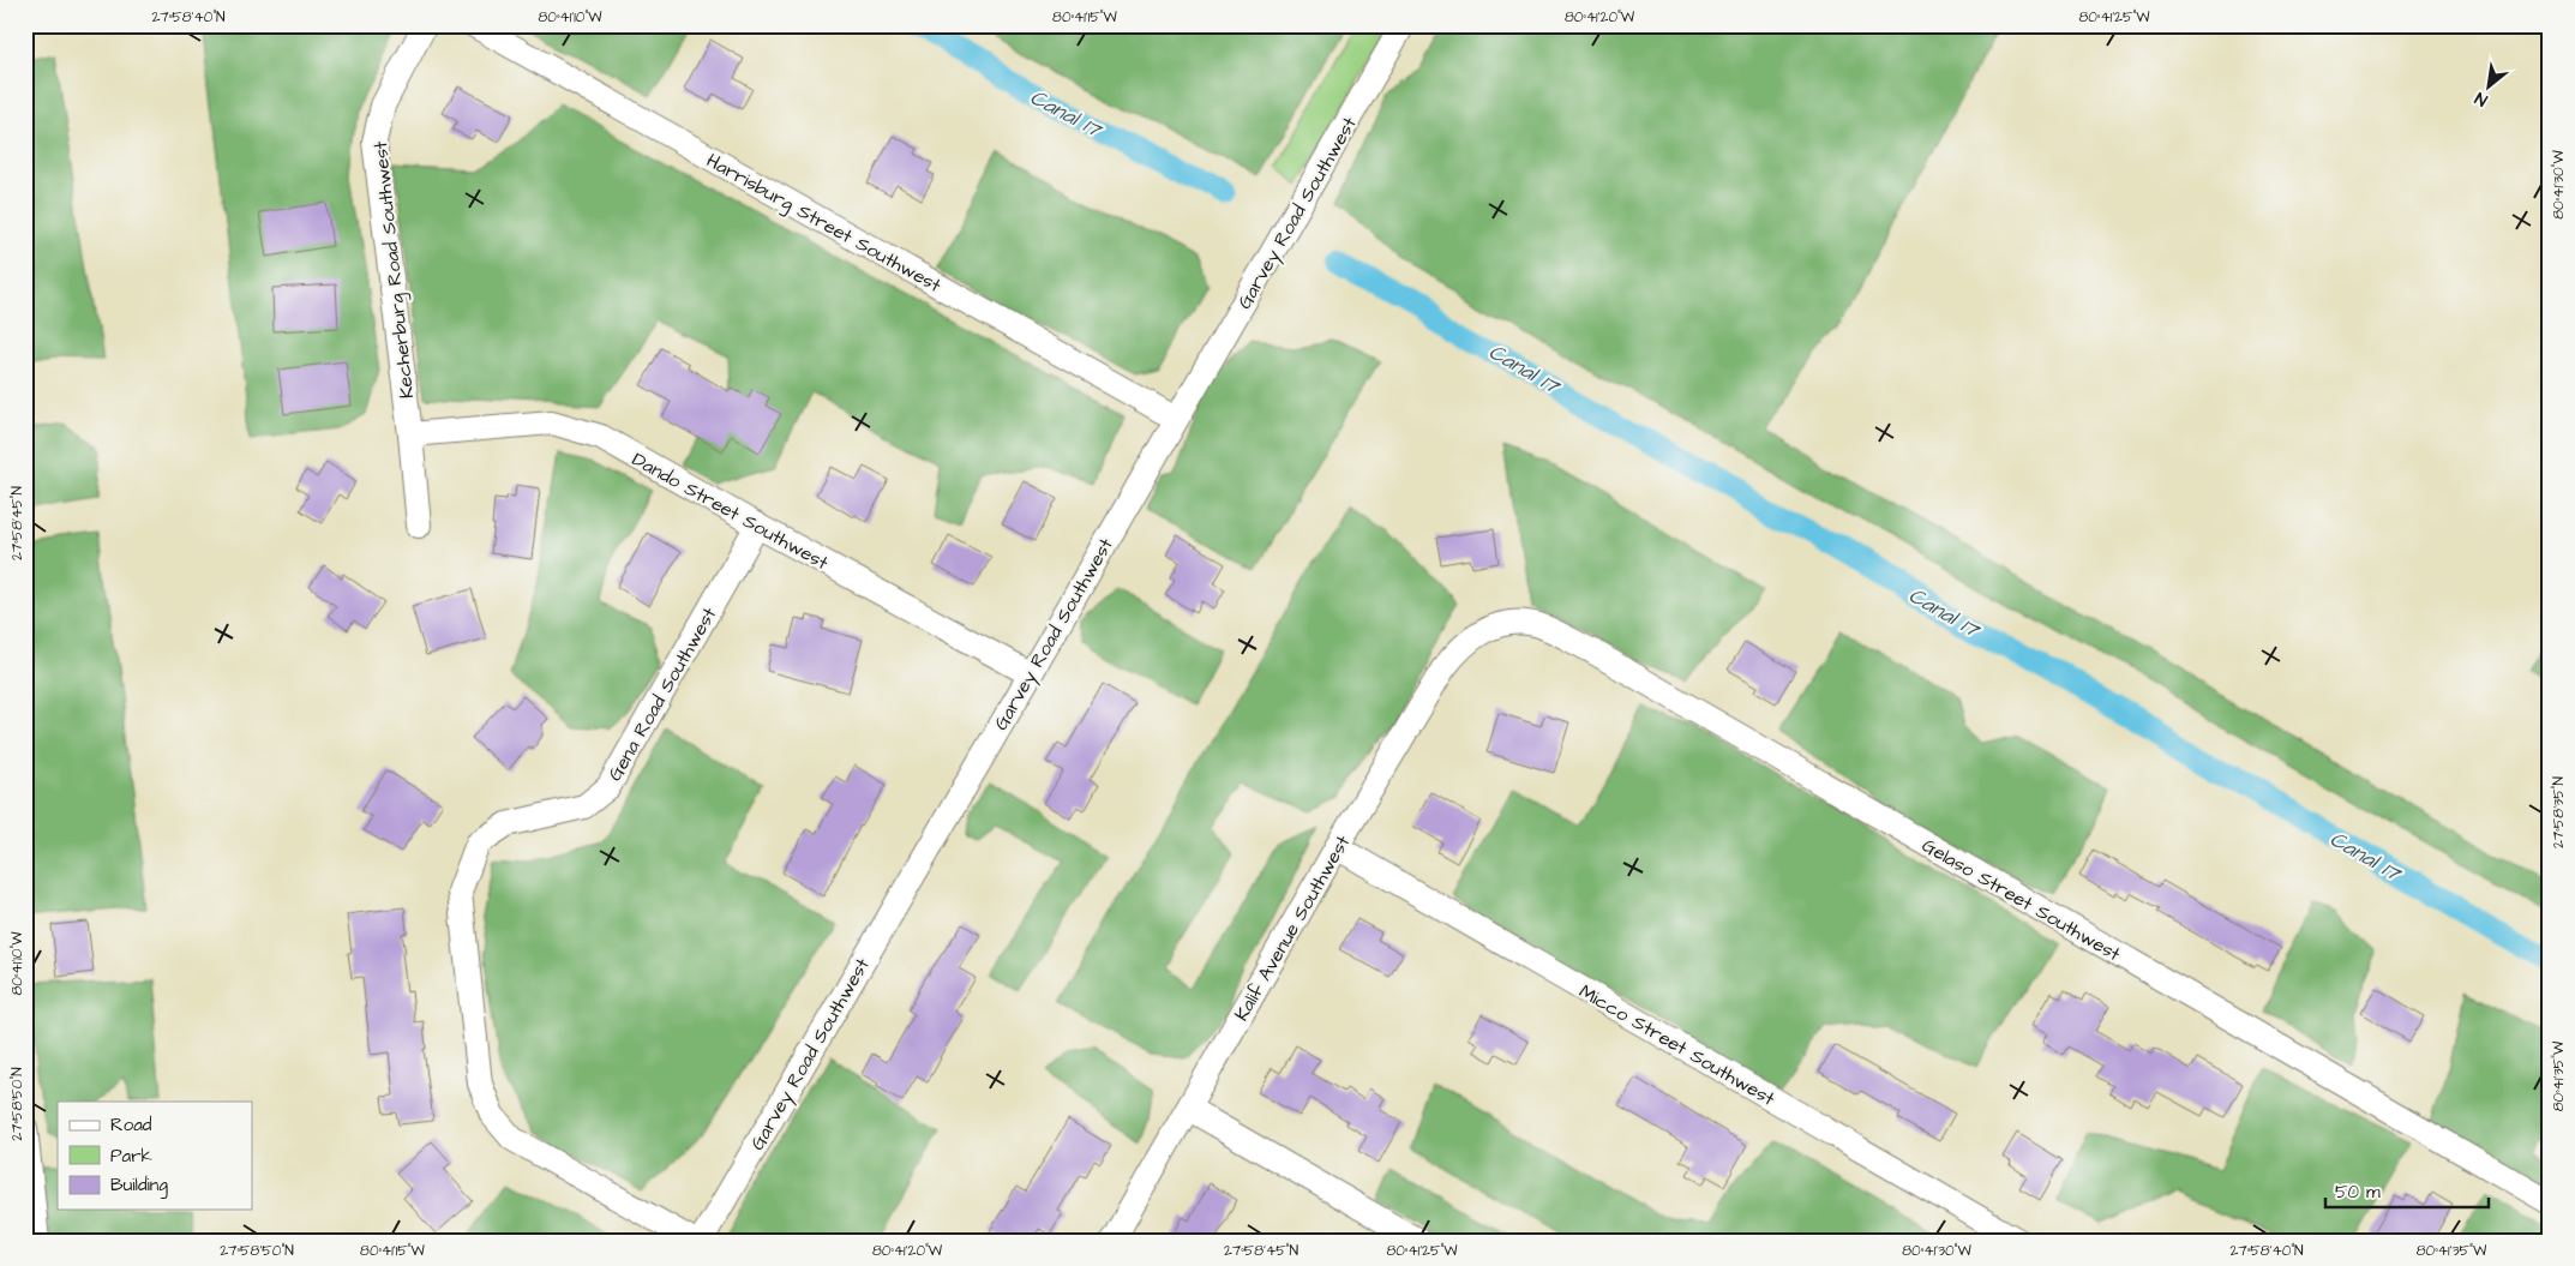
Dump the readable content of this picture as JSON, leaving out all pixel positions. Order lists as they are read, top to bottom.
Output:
{
  "streets": {
    "street": [
      "Garvey Road Southwest",
      "Harrisburg Street Southwest",
      "Kecherburg Road Southwest",
      "Dando Street Southwest",
      "Gena Road Southwest",
      "Gelaso Street Southwest",
      "Kalif Avenue Southwest",
      "Micco Street Southwest"
    ]
  },
  "crossings": [
    ["Garvey Road Southwest", "Harrisburg Street Southwest"],
    ["Garvey Road Southwest", "Dando Street Southwest"],
    ["Kecherburg Road Southwest", "Dando Street Southwest"],
    ["Dando Street Southwest", "Gena Road Southwest"],
    ["Gelaso Street Southwest", "Kalif Avenue Southwest"],
    ["Kalif Avenue Southwest", "Micco Street Southwest"]
  ],
  "water": ["Canal 17"],
  "legend": ["Road", "Park", "Building"],
  "scale_bar": "50 m",
  "north": "bottom left",
  "coordinates": [
    "27°58'40\"N",
    "80°41'10\"W",
    "80°41'15\"W",
    "80°41'20\"W",
    "80°41'25\"W",
    "80°41'30\"W",
    "27°58'45\"N",
    "27°58'35\"N",
    "80°41'35\"W",
    "27°58'50\"N"
  ]
}
